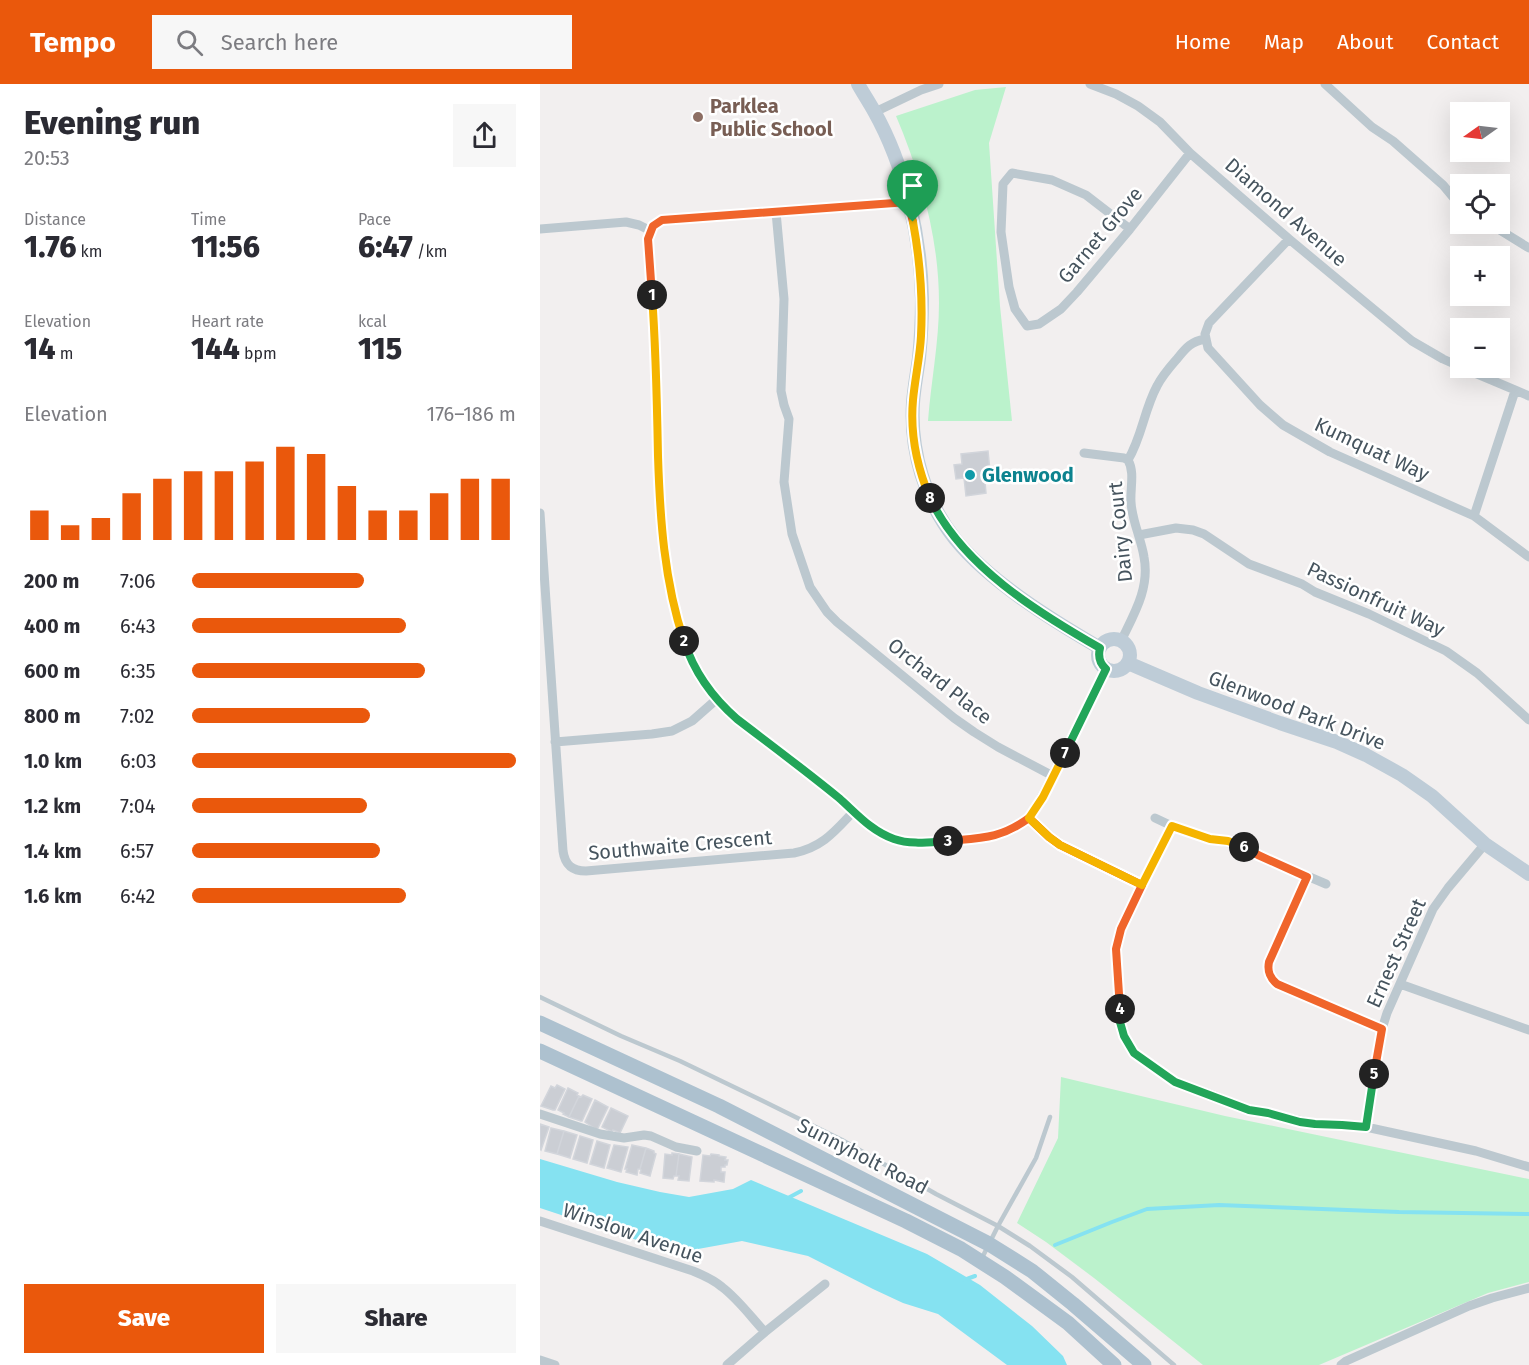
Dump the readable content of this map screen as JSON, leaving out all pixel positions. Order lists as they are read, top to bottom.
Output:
{
  "streets": {
    "main road": ["Sunnyholt Road"],
    "street": [
      "Diamond Avenue",
      "Garnet Grove",
      "Kumquat Way",
      "Dairy Court",
      "Passionfruit Way",
      "Orchard Place",
      "Glenwood Park Drive",
      "Southwaite Crescent",
      "Ernest Street",
      "Winslow Avenue"
    ]
  },
  "crossings": [
    ["Diamond Avenue", "Garnet Grove"],
    ["Dairy Court", "Passionfruit Way"],
    ["Dairy Court", "Glenwood Park Drive"],
    ["Glenwood Park Drive", "Ernest Street"]
  ],
  "places": ["Parklea Public School", "Glenwood"],
  "north": "left",
  "page": {
    "header": "Tempo",
    "search": "Search here",
    "nav": [
      "Home",
      "Map",
      "About",
      "Contact"
    ],
    "heading": ["Evening run", "20:53"],
    "map_buttons": ["+", "−"],
    "stats": [
      ["Distance", "1.76 km"],
      ["Time", "11:56"],
      ["Pace", "6:47 /km"],
      ["Elevation", "14 m"],
      ["Heart rate", "144 bpm"],
      ["kcal", "115"]
    ],
    "pins": [
      "1",
      "8",
      "2",
      "7",
      "3",
      "6",
      "4",
      "5"
    ],
    "chart": ["Elevation", "176–186 m"],
    "list": [
      {
        "name": "200 m",
        "note": "7:06"
      },
      {
        "name": "400 m",
        "note": "6:43"
      },
      {
        "name": "600 m",
        "note": "6:35"
      },
      {
        "name": "800 m",
        "note": "7:02"
      },
      {
        "name": "1.0 km",
        "note": "6:03"
      },
      {
        "name": "1.2 km",
        "note": "7:04"
      },
      {
        "name": "1.4 km",
        "note": "6:57"
      },
      {
        "name": "1.6 km",
        "note": "6:42"
      }
    ],
    "buttons": ["Save", "Share"]
  }
}
